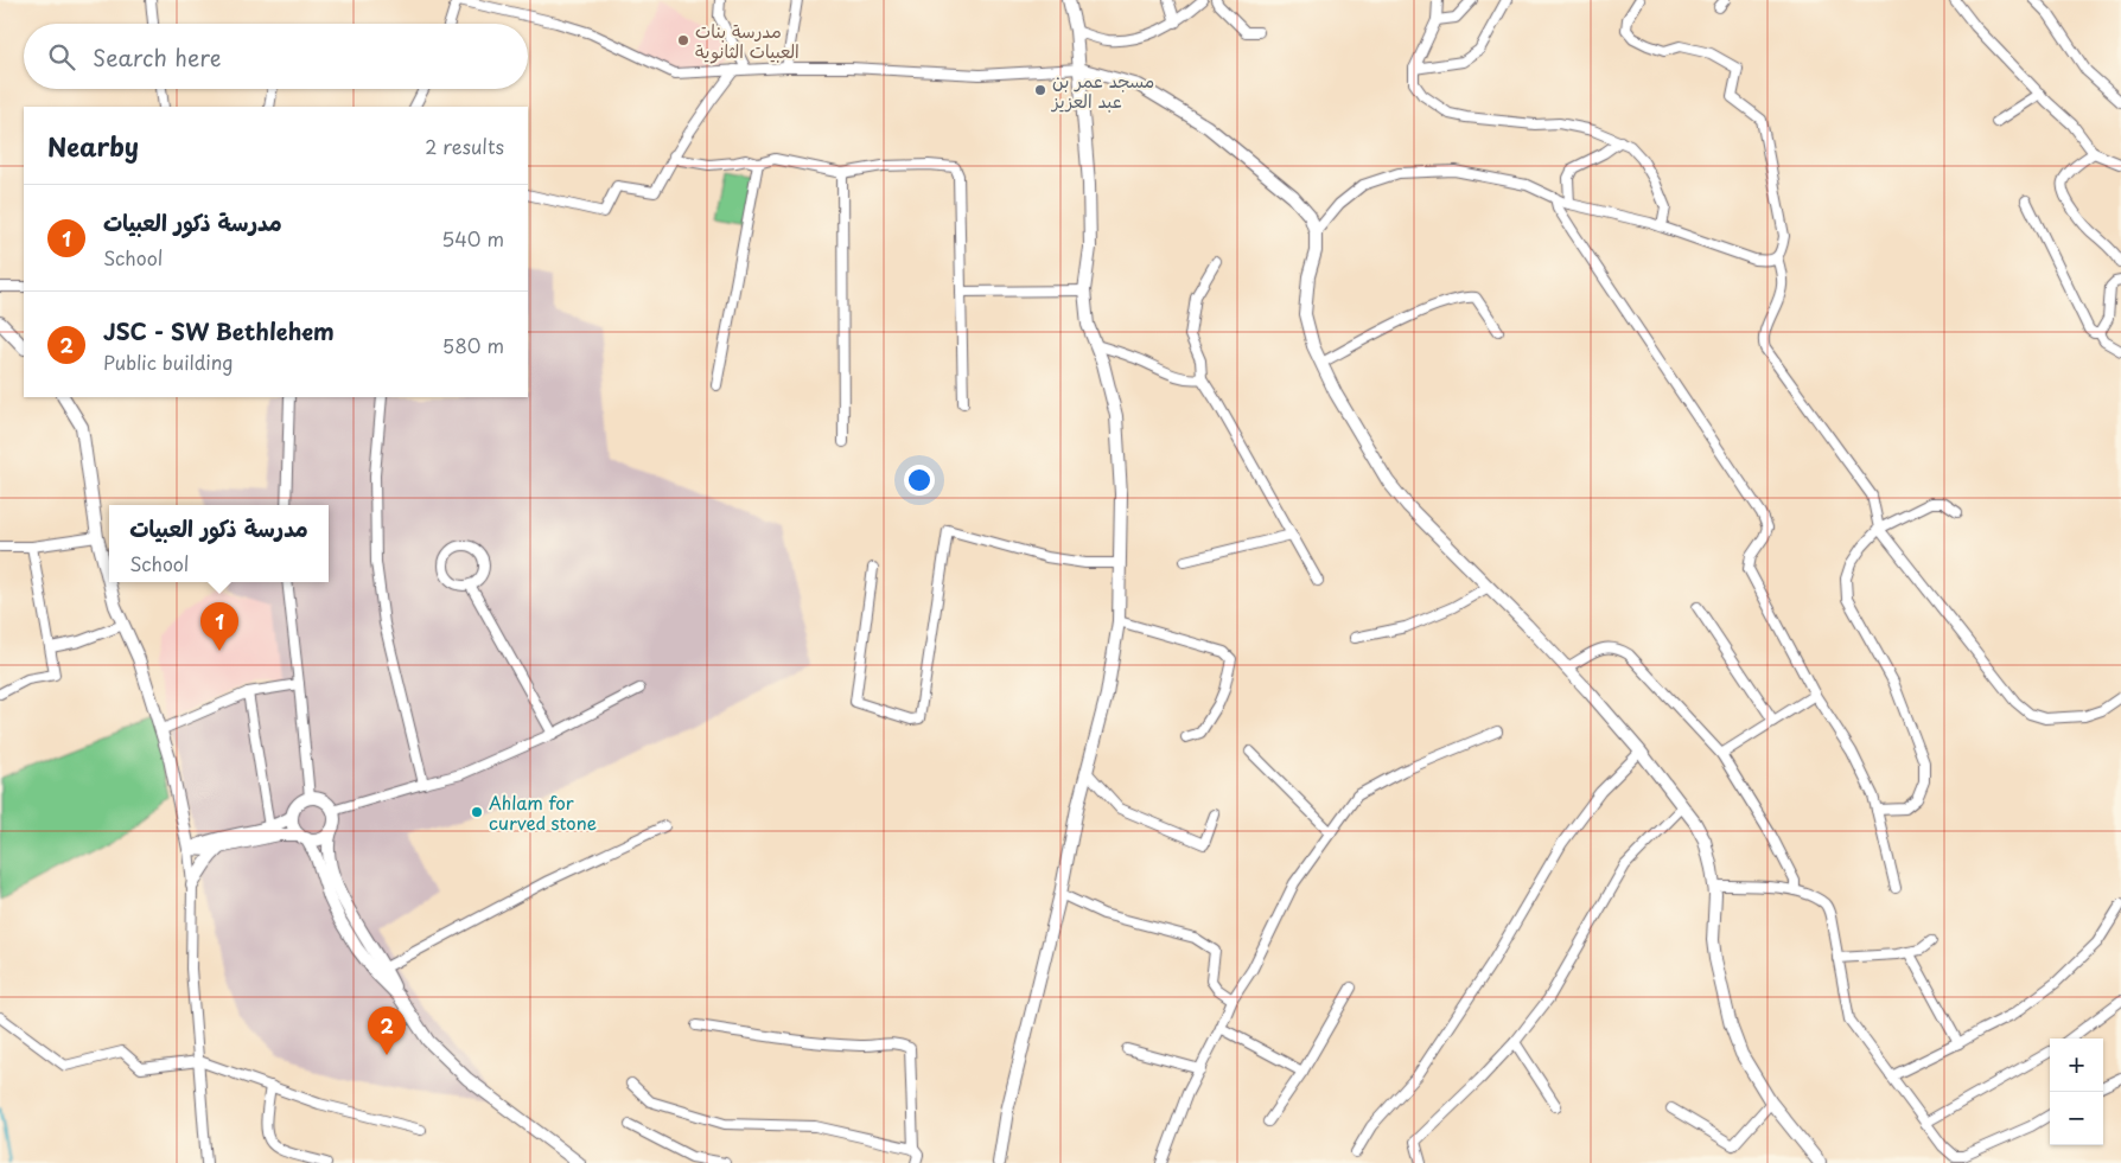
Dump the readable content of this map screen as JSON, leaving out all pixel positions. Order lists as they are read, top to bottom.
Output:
{
  "places": ["مدرسة بنات العبيات الثانوية", "مسجد عمر بن عبد العزيز", "Ahlam for curved stone"],
  "page": {
    "search": "Search here",
    "heading": ["Nearby", "2 results"],
    "list": [
      {
        "mark": "1",
        "name": "مدرسة ذكور العبيات",
        "note": "School",
        "value": "540 m"
      },
      {
        "mark": "2",
        "name": "JSC - SW Bethlehem",
        "note": "Public building",
        "value": "580 m"
      }
    ],
    "popup": ["مدرسة ذكور العبيات", "School"],
    "pins": ["1", "2"],
    "map_buttons": ["+", "−"]
  }
}
